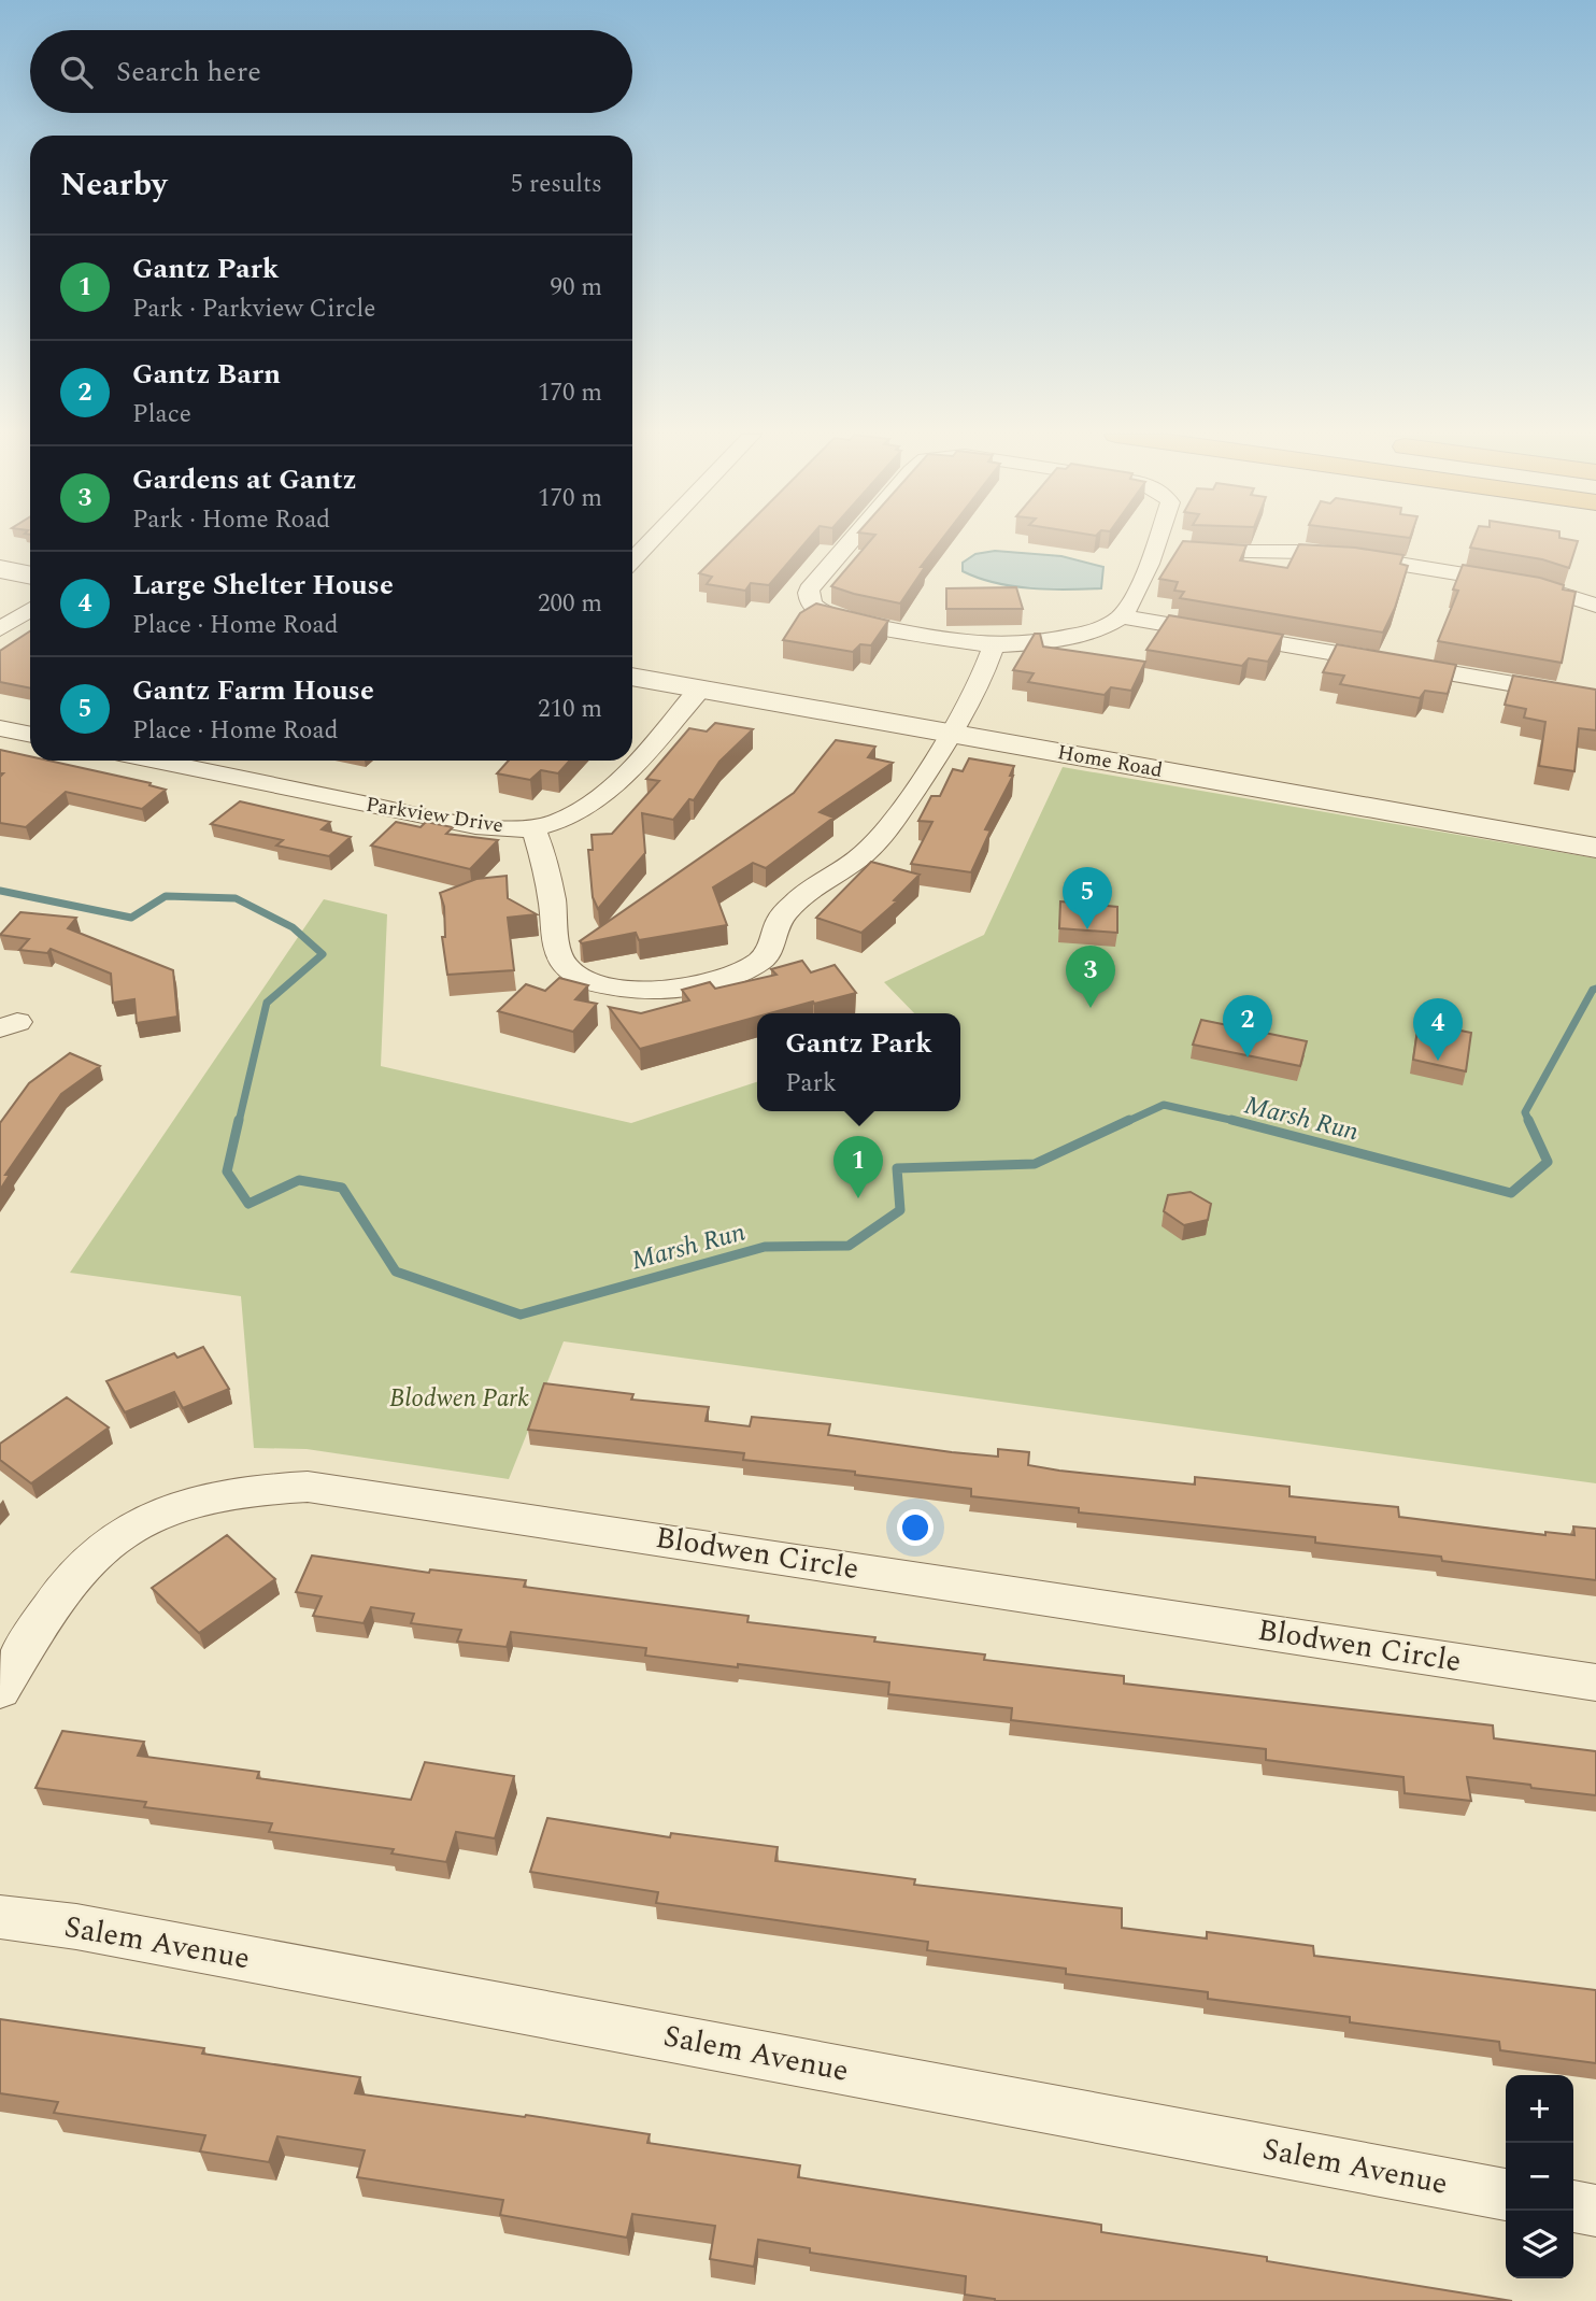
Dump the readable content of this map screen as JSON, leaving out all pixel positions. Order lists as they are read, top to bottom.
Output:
{
  "streets": {
    "street": [
      "Home Road",
      "Parkview Drive",
      "Blodwen Circle",
      "Salem Avenue"
    ]
  },
  "crossings": [
    ["Home Road", "Parkview Drive"]
  ],
  "water": ["Marsh Run"],
  "parks": ["Blodwen Park"],
  "page": {
    "search": "Search here",
    "heading": ["Nearby", "5 results"],
    "list": [
      {
        "mark": "1",
        "name": "Gantz Park",
        "note": "Park · Parkview Circle",
        "value": "90 m"
      },
      {
        "mark": "2",
        "name": "Gantz Barn",
        "note": "Place",
        "value": "170 m"
      },
      {
        "mark": "3",
        "name": "Gardens at Gantz",
        "note": "Park · Home Road",
        "value": "170 m"
      },
      {
        "mark": "4",
        "name": "Large Shelter House",
        "note": "Place · Home Road",
        "value": "200 m"
      },
      {
        "mark": "5",
        "name": "Gantz Farm House",
        "note": "Place · Home Road",
        "value": "210 m"
      }
    ],
    "pins": [
      "5",
      "3",
      "2",
      "4",
      "1"
    ],
    "popup": ["Gantz Park", "Park"],
    "map_buttons": ["+", "−"]
  }
}
